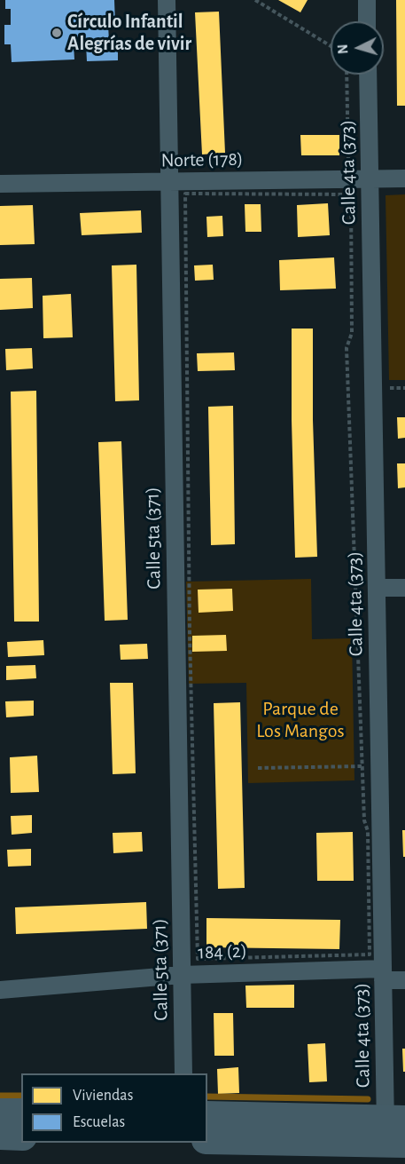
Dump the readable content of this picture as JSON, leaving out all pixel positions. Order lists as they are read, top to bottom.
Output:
{
  "streets": {
    "street": [
      "Norte (178)",
      "Calle 4ta (373)",
      "Calle 5ta (371)",
      "184 (2)"
    ]
  },
  "crossings": [
    ["Norte (178)", "Calle 4ta (373)"],
    ["Norte (178)", "Calle 5ta (371)"],
    ["Calle 4ta (373)", "184 (2)"],
    ["Calle 5ta (371)", "184 (2)"]
  ],
  "parks": ["Parque de Los Mangos"],
  "places": ["Círculo Infantil Alegrías de vivir"],
  "legend": ["Viviendas", "Escuelas"],
  "north": "left"
}
